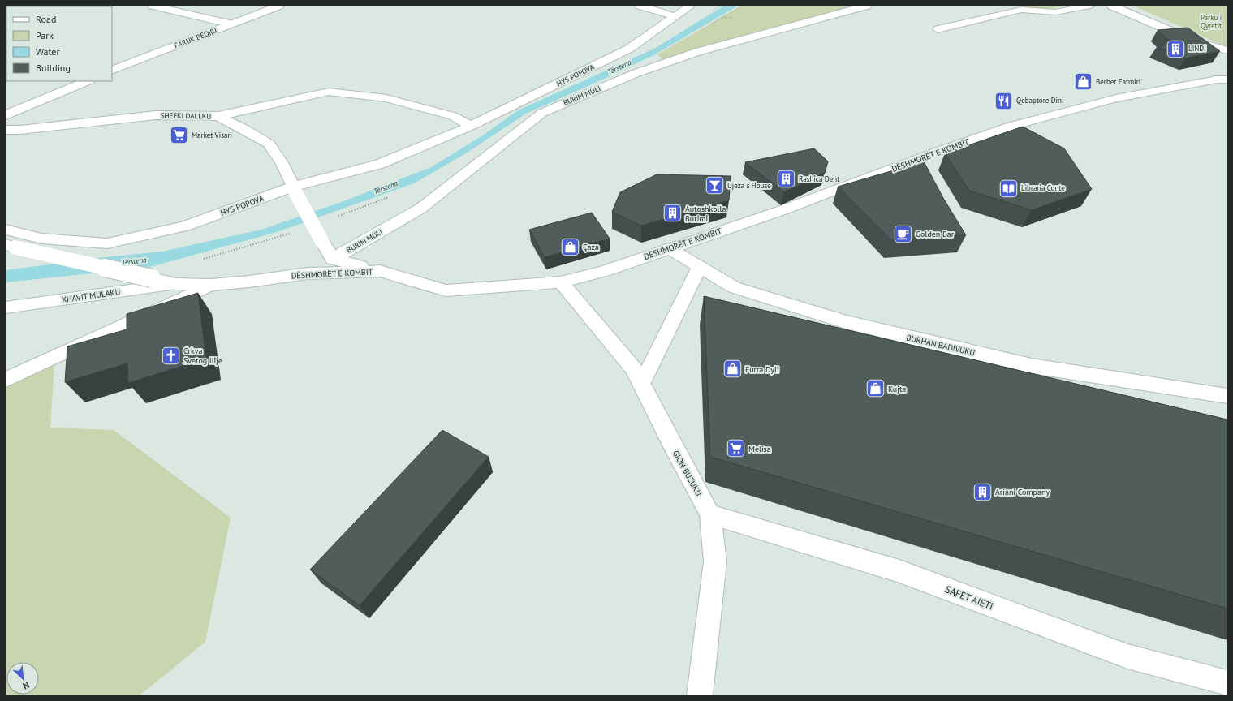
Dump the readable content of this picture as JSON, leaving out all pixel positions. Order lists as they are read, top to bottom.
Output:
{
  "streets": {
    "street": [
      "FARUK BEQIRI",
      "HYS POPOVA",
      "BURIM MULI",
      "SHEFKI DALLKU",
      "DËSHMORËT E KOMBIT",
      "XHAVIT MULAKU",
      "BURHAN BADIVUKU",
      "GJON BUZUKU",
      "SAFET AJETI"
    ]
  },
  "crossings": [
    ["HYS POPOVA", "SHEFKI DALLKU"],
    ["BURIM MULI", "SHEFKI DALLKU"],
    ["DËSHMORËT E KOMBIT", "XHAVIT MULAKU"],
    ["DËSHMORËT E KOMBIT", "BURHAN BADIVUKU"],
    ["DËSHMORËT E KOMBIT", "GJON BUZUKU"],
    ["GJON BUZUKU", "SAFET AJETI"]
  ],
  "water": ["Tërstena"],
  "parks": ["Parku i Qytetit"],
  "places": {
    "building": [
      "LINDI",
      "Rashica Dent",
      "Autoshkolla Burimi",
      "Ariani Company"
    ],
    "shop": [
      "Berber Fatmiri",
      "Çaza",
      "Furra Dyli",
      "Kujta"
    ],
    "restaurant": ["Qebaptore Dini"],
    "supermarket": ["Market Visari", "Melisa"],
    "bar": ["Ujeza s House"],
    "library": ["Libraria Conte"],
    "cafe": ["Golden Bar"],
    "church": ["Crkva Svetog Ilije"]
  },
  "legend": [
    "Road",
    "Park",
    "Water",
    "Building"
  ],
  "north": "bottom right"
}
